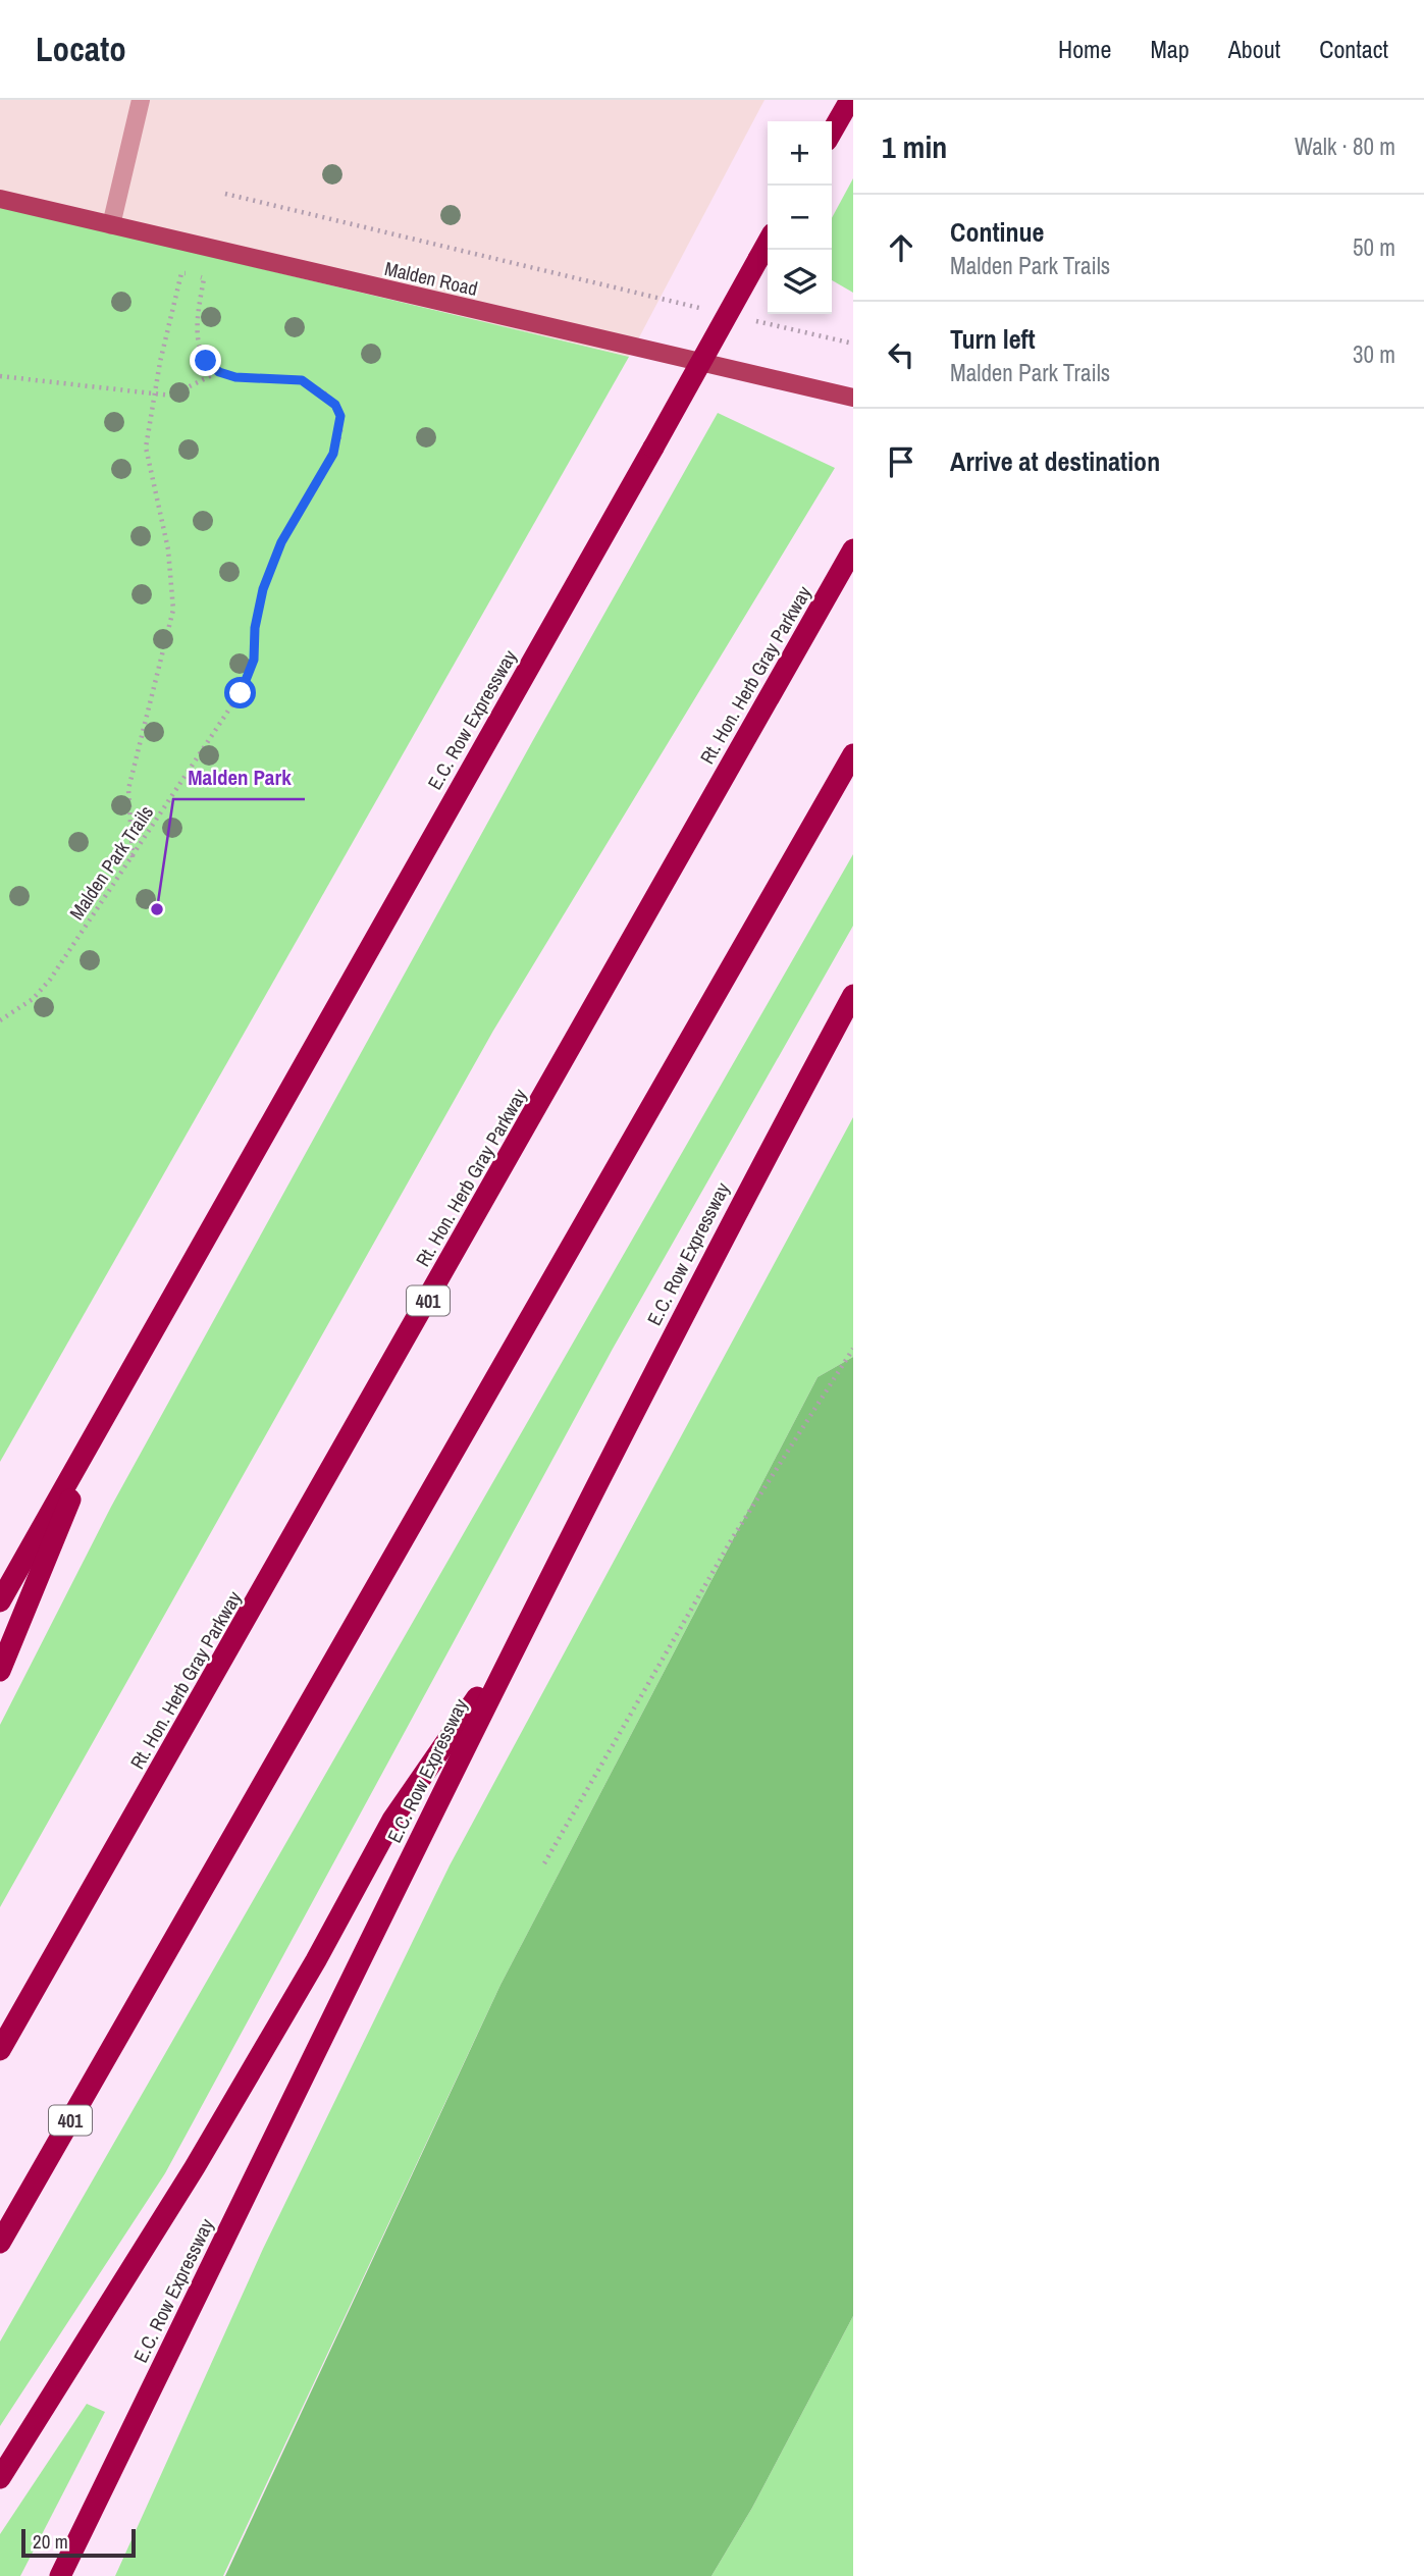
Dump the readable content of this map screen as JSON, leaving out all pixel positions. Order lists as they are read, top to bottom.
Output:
{
  "streets": {
    "highway": ["Rt. Hon. Herb Gray Parkway", "E.C. Row Expressway", "401"],
    "main road": ["Malden Road"],
    "path": ["Malden Park Trails"]
  },
  "places": ["Malden Park"],
  "scale_bar": "20 m",
  "page": {
    "header": "Locato",
    "nav": [
      "Home",
      "Map",
      "About",
      "Contact"
    ],
    "heading": ["1 min", "Walk · 80 m"],
    "map_buttons": ["+", "−"],
    "list": [
      ["Continue", "Malden Park Trails", "50 m"],
      ["Turn left", "Malden Park Trails", "30 m"],
      "Arrive at destination"
    ],
    "scale": "20 m"
  }
}
